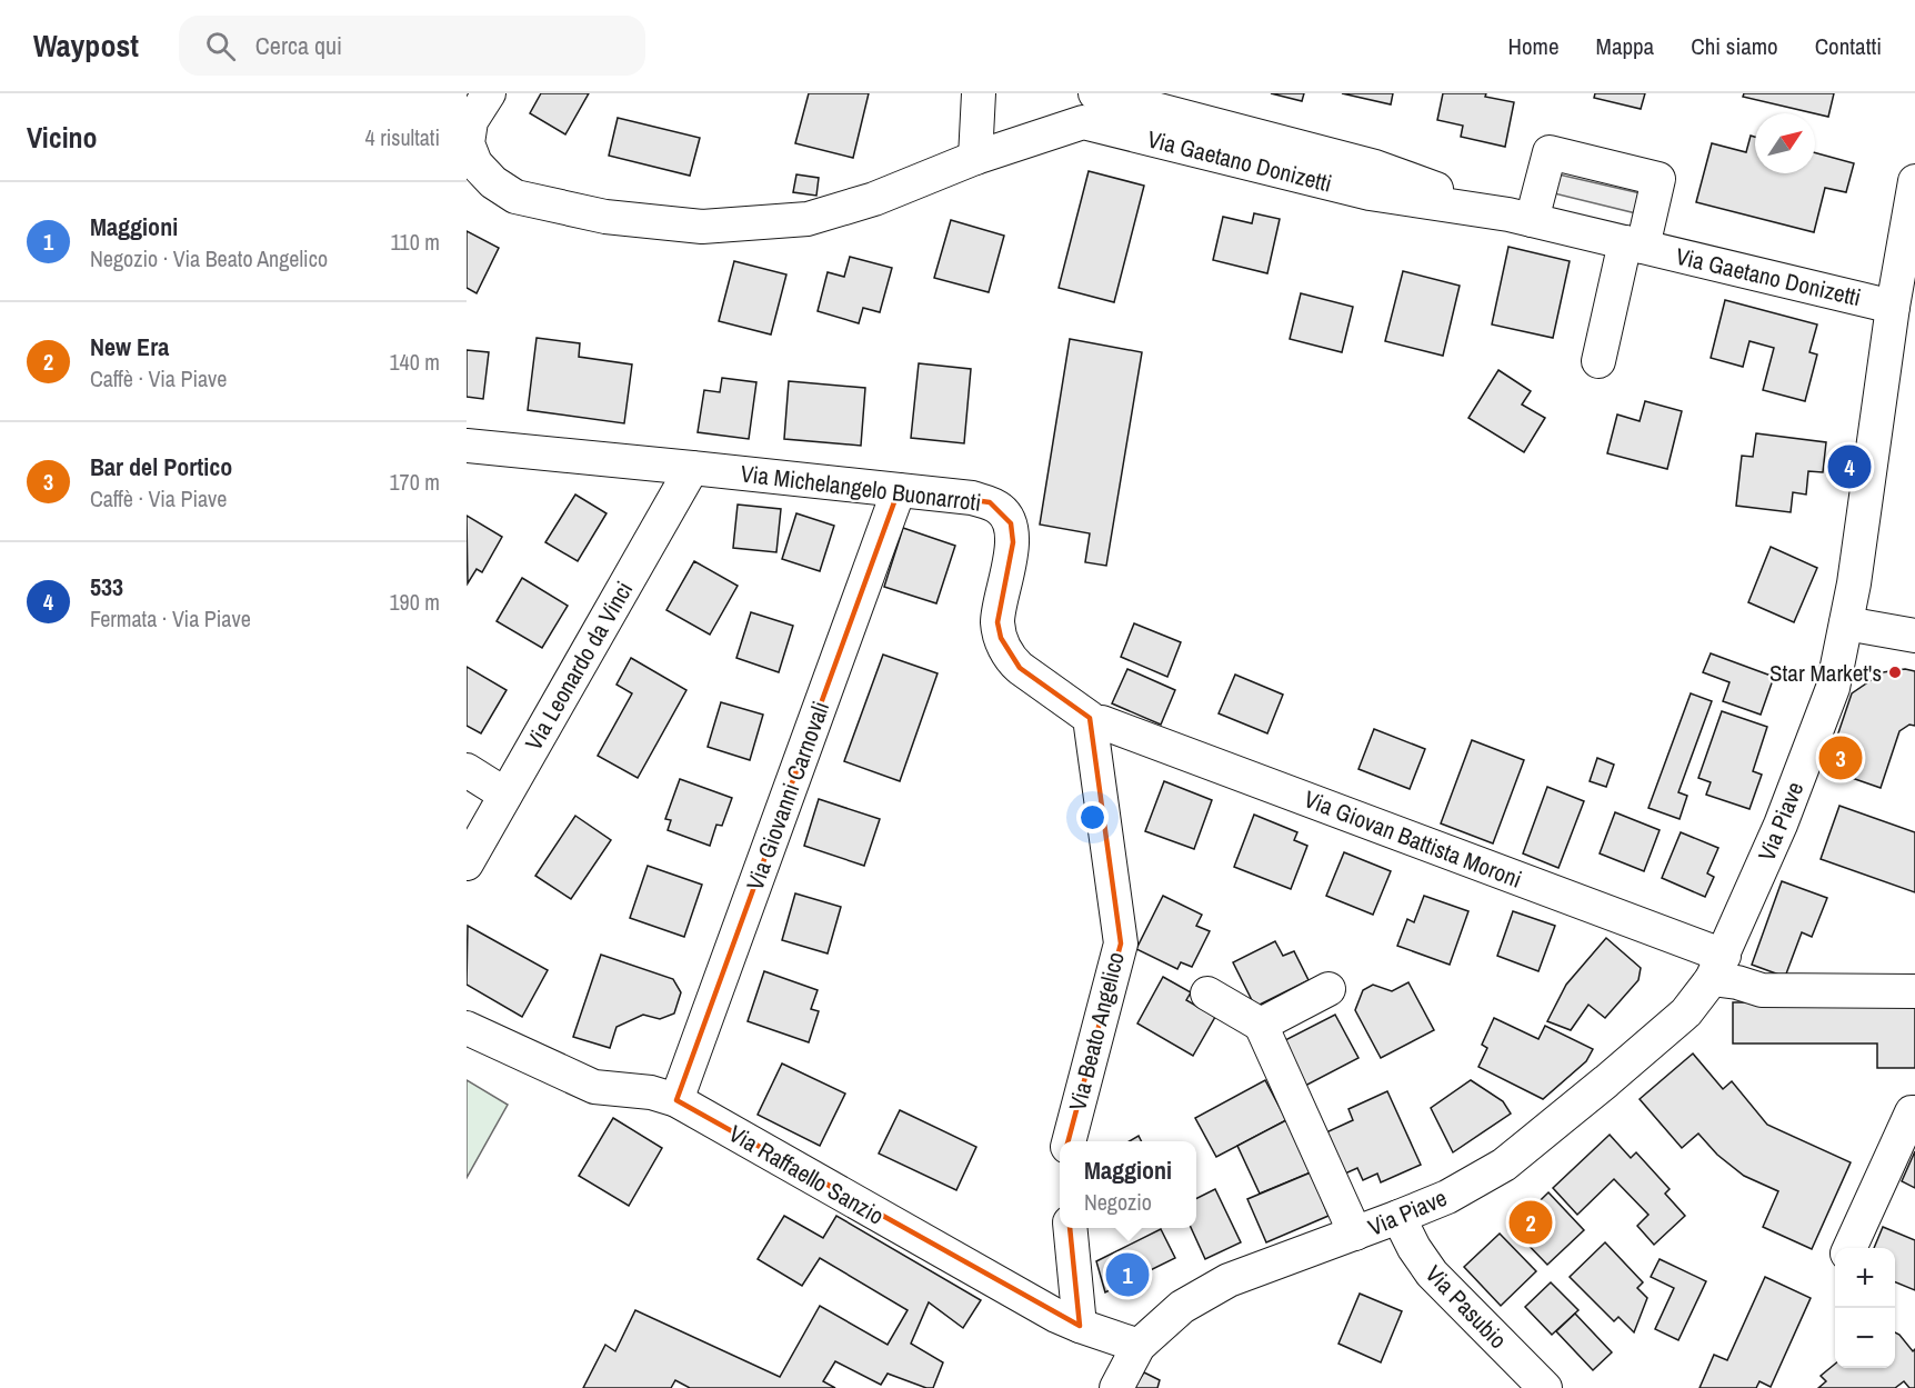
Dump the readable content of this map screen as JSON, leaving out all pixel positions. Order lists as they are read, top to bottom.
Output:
{
  "streets": {
    "street": [
      "Via Gaetano Donizetti",
      "Via Michelangelo Buonarroti",
      "Via Leonardo da Vinci",
      "Via Giovanni Carnovali",
      "Via Piave",
      "Via Giovan Battista Moroni",
      "Via Beato Angelico",
      "Via Raffaello Sanzio",
      "Via Pasubio"
    ]
  },
  "crossings": [
    ["Via Gaetano Donizetti", "Via Piave"],
    ["Via Michelangelo Buonarroti", "Via Leonardo da Vinci"],
    ["Via Michelangelo Buonarroti", "Via Giovanni Carnovali"],
    ["Via Michelangelo Buonarroti", "Via Giovan Battista Moroni"],
    ["Via Michelangelo Buonarroti", "Via Beato Angelico"],
    ["Via Giovanni Carnovali", "Via Raffaello Sanzio"],
    ["Via Piave", "Via Giovan Battista Moroni"],
    ["Via Piave", "Via Raffaello Sanzio"],
    ["Via Piave", "Via Pasubio"],
    ["Via Giovan Battista Moroni", "Via Beato Angelico"]
  ],
  "places": ["Star Market's"],
  "north": "top right",
  "page": {
    "header": "Waypost",
    "search": "Cerca qui",
    "nav": [
      "Home",
      "Mappa",
      "Chi siamo",
      "Contatti"
    ],
    "heading": ["Vicino", "4 risultati"],
    "list": [
      {
        "mark": "1",
        "name": "Maggioni",
        "note": "Negozio · Via Beato Angelico",
        "value": "110 m"
      },
      {
        "mark": "2",
        "name": "New Era",
        "note": "Caffè · Via Piave",
        "value": "140 m"
      },
      {
        "mark": "3",
        "name": "Bar del Portico",
        "note": "Caffè · Via Piave",
        "value": "170 m"
      },
      {
        "mark": "4",
        "name": "533",
        "note": "Fermata · Via Piave",
        "value": "190 m"
      }
    ],
    "pins": [
      "4",
      "3",
      "2",
      "1"
    ],
    "popup": ["Maggioni", "Negozio"],
    "map_buttons": ["+", "−"]
  }
}
